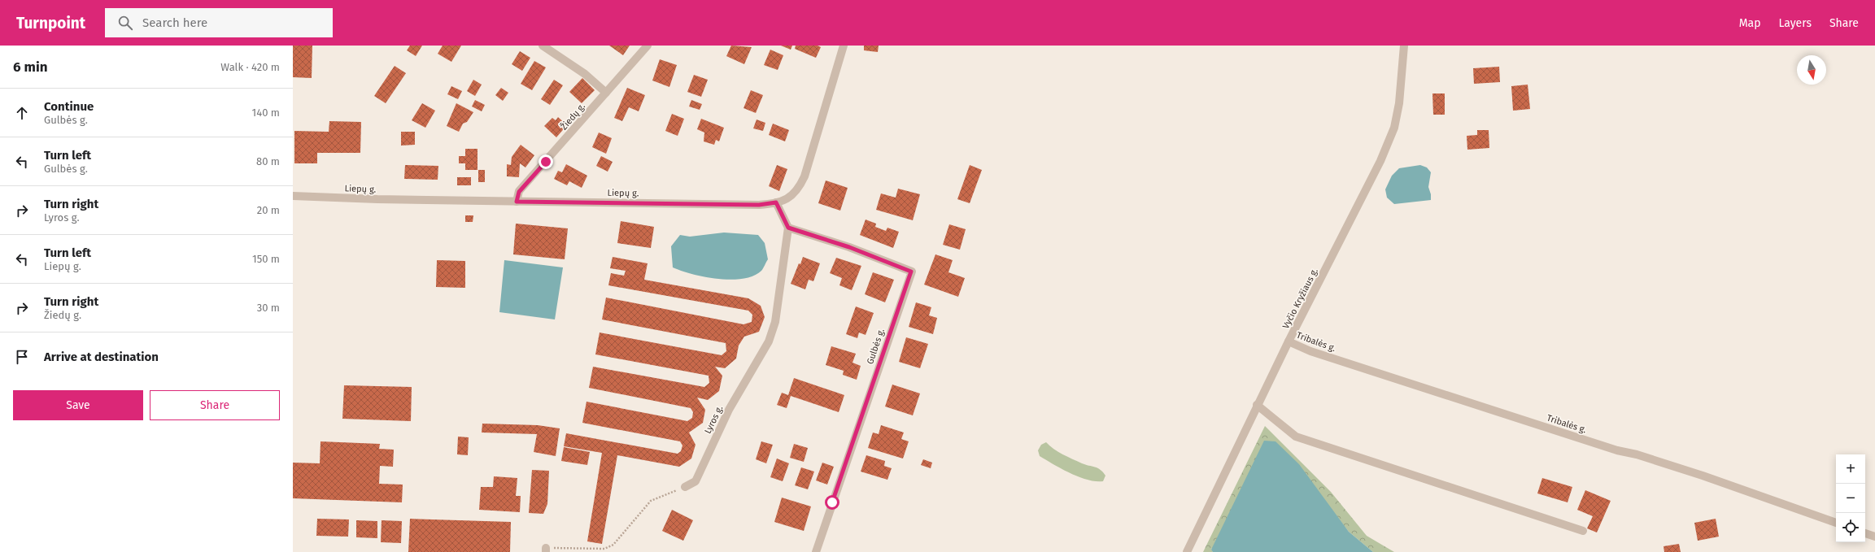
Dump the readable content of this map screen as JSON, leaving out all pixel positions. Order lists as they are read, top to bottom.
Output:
{
  "streets": {
    "street": [
      "Žiedų g.",
      "Liepų g.",
      "Vyčio Kryžiaus g.",
      "Tribalės g.",
      "Gulbės g.",
      "Lyros g."
    ]
  },
  "crossings": [
    ["Žiedų g.", "Liepų g."],
    ["Vyčio Kryžiaus g.", "Tribalės g."],
    ["Gulbės g.", "Lyros g."]
  ],
  "north": "bottom",
  "page": {
    "header": "Turnpoint",
    "search": "Search here",
    "nav": ["Map", "Layers", "Share"],
    "heading": ["6 min", "Walk · 420 m"],
    "list": [
      ["Continue", "Gulbės g.", "140 m"],
      ["Turn left", "Gulbės g.", "80 m"],
      ["Turn right", "Lyros g.", "20 m"],
      ["Turn left", "Liepų g.", "150 m"],
      ["Turn right", "Žiedų g.", "30 m"],
      "Arrive at destination"
    ],
    "buttons": ["Save", "Share"],
    "map_buttons": ["+", "−"]
  }
}
